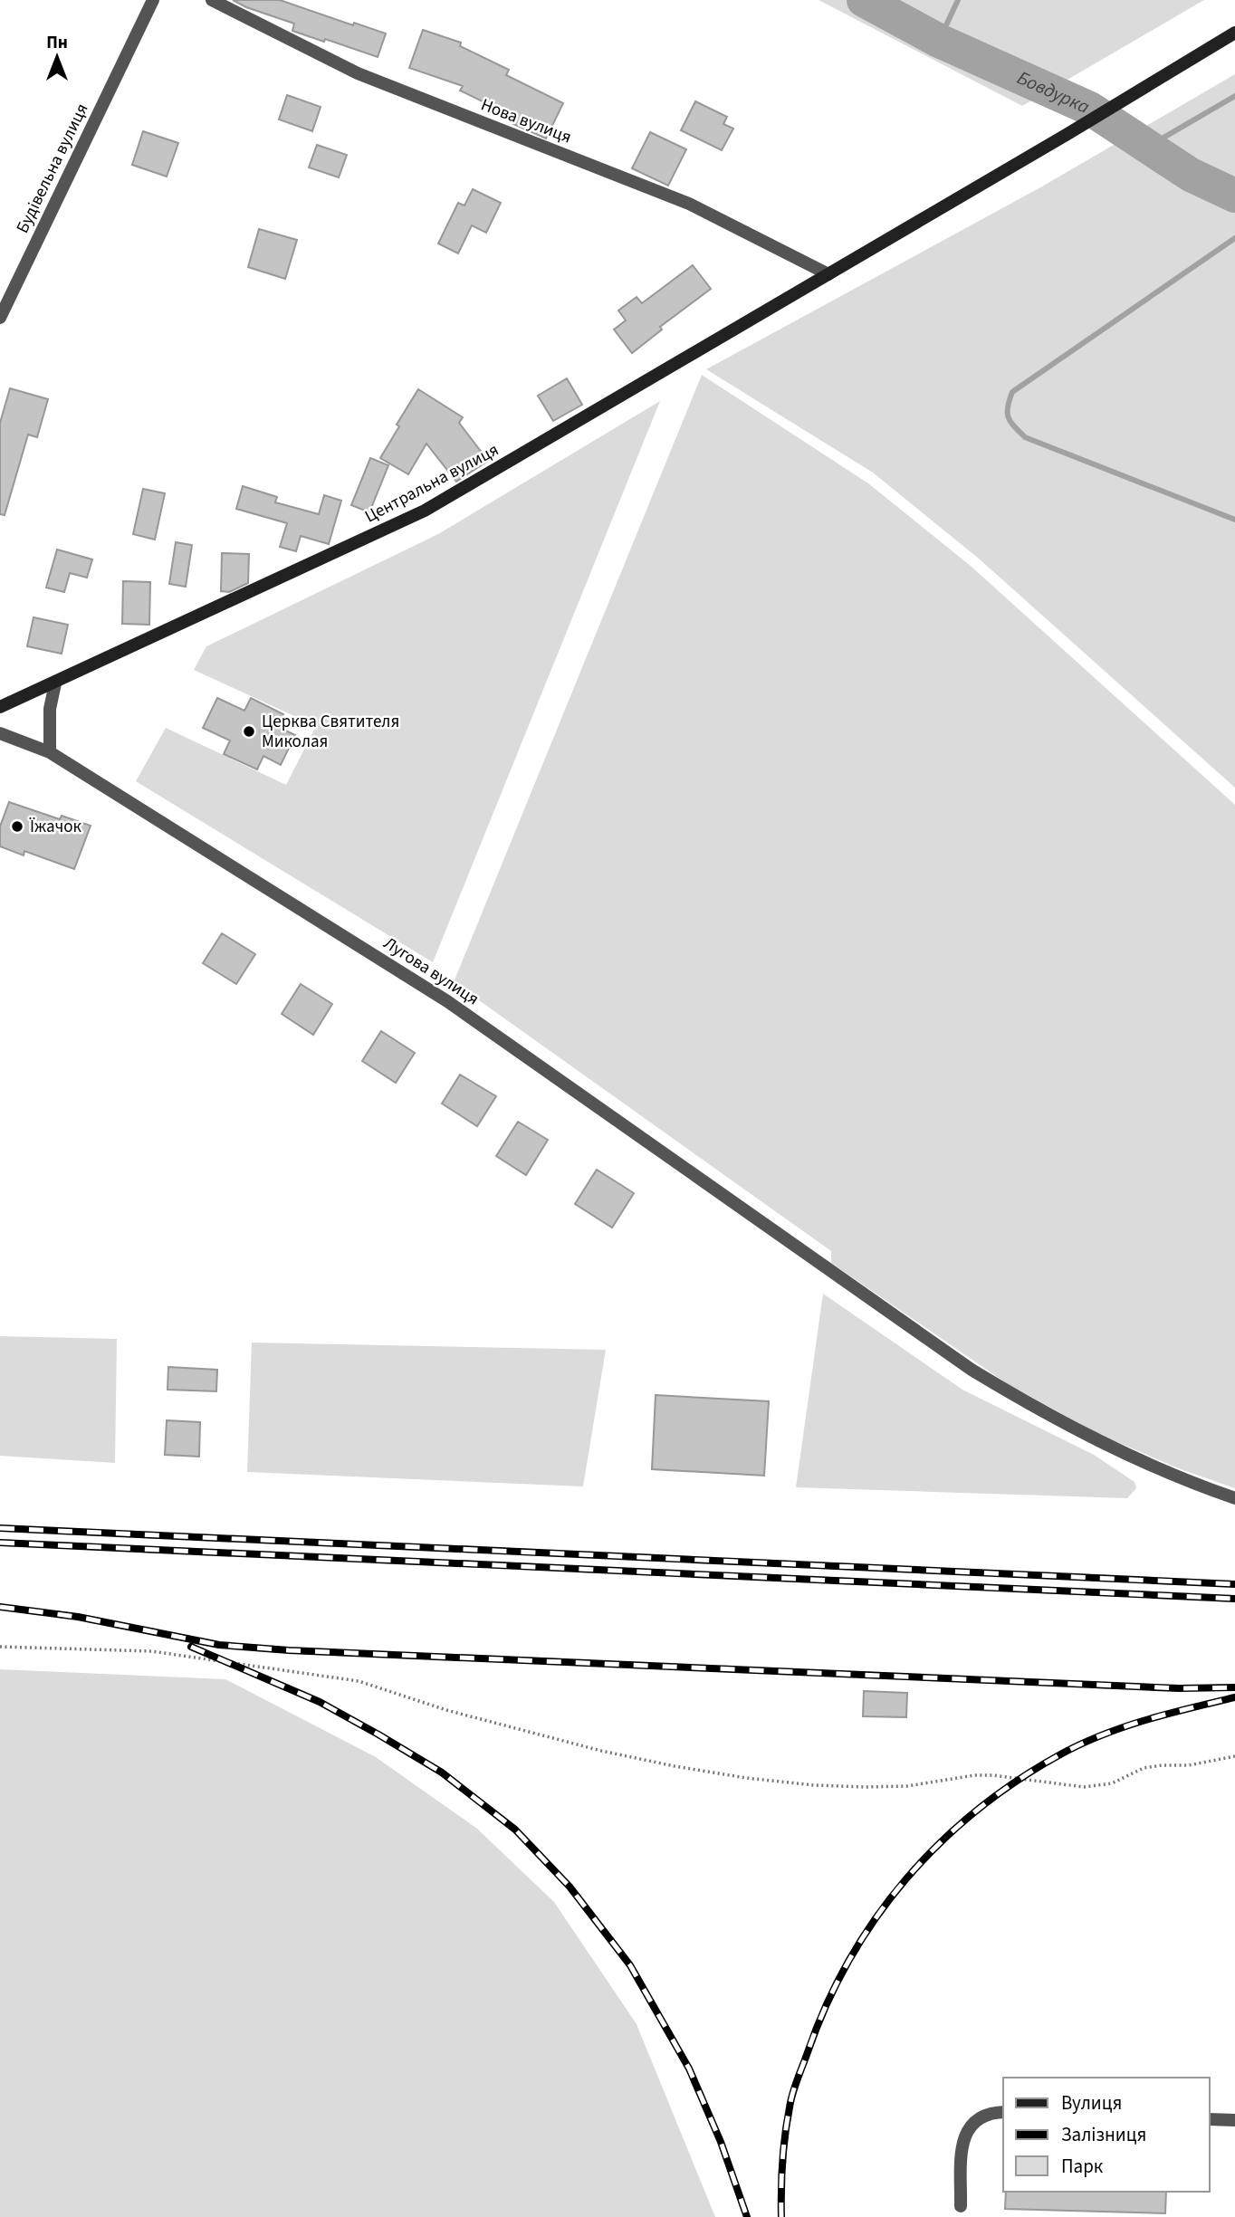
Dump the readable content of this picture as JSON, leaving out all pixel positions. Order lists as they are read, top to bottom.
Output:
{
  "streets": {
    "street": [
      "Нова вулиця",
      "Будівельна вулиця",
      "Центральна вулиця",
      "Лугова вулиця"
    ]
  },
  "crossings": [
    ["Нова вулиця", "Центральна вулиця"]
  ],
  "water": ["Бовдурка"],
  "places": ["Церква Святителя Миколая", "Їжачок"],
  "legend": ["Вулиця", "Залізниця", "Парк"],
  "north": "top"
}
